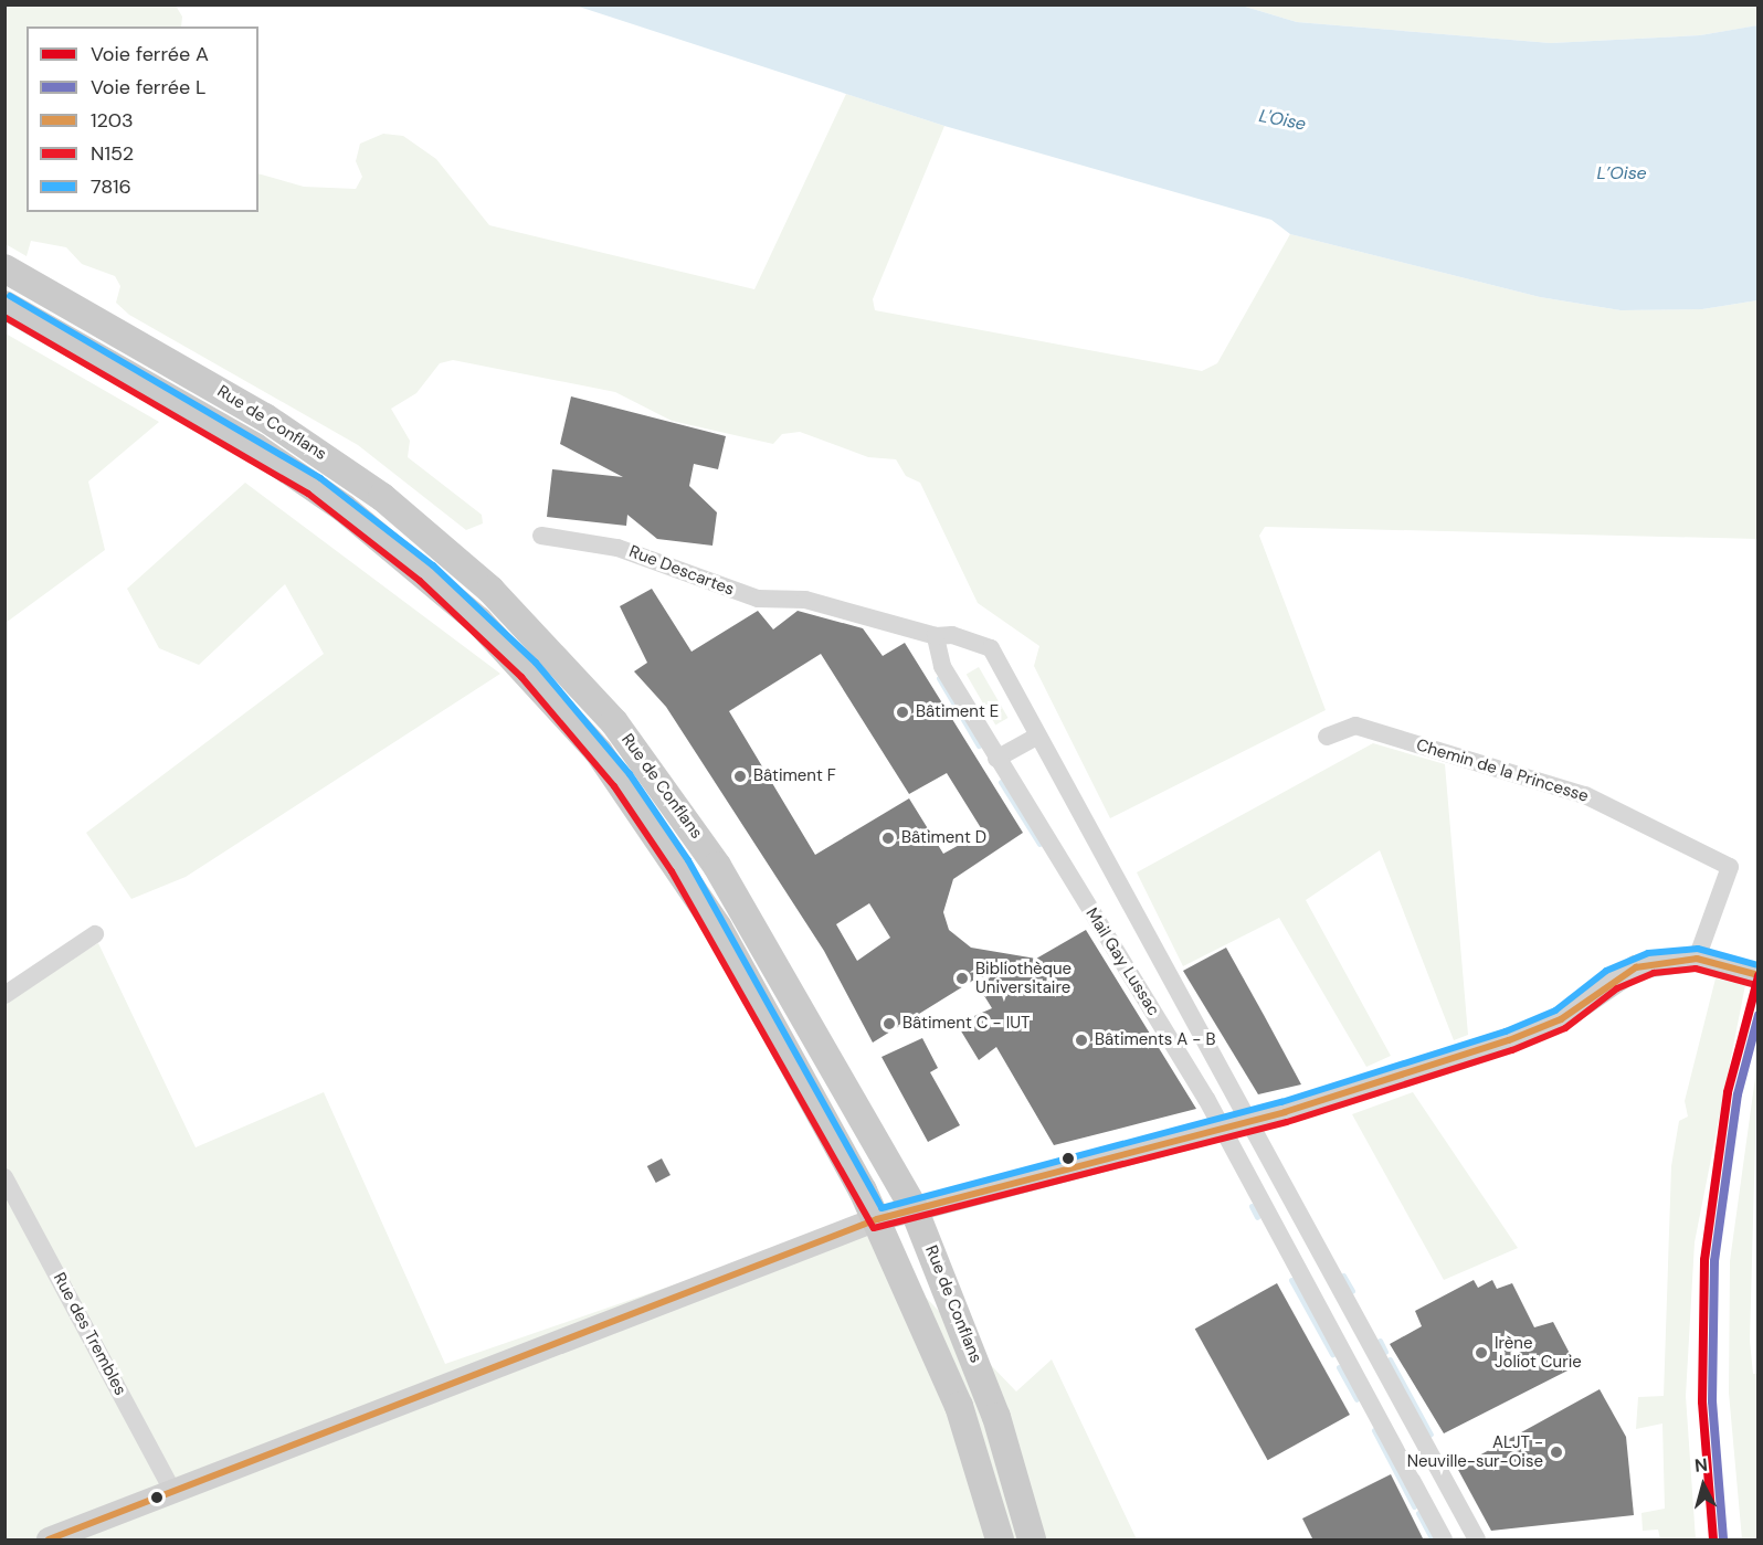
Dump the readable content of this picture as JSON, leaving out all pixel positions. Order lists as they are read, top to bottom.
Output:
{
  "streets": {
    "main road": ["Rue de Conflans"],
    "street": [
      "Rue Descartes",
      "Chemin de la Princesse",
      "Mail Gay Lussac",
      "Rue des Trembles"
    ]
  },
  "crossings": [
    ["Rue Descartes", "Mail Gay Lussac"]
  ],
  "water": ["L'Oise", "L’Oise"],
  "places": [
    "Bâtiment E",
    "Bâtiment F",
    "Bâtiment D",
    "Bibliothèque Universitaire",
    "Bâtiment C - IUT",
    "Bâtiments A - B",
    "Irène Joliot Curie",
    "ALJT - Neuville-sur-Oise"
  ],
  "lines": [
    "transit line 7816",
    "transit line N152",
    "transit line 1203",
    "rail line A",
    "rail line L"
  ],
  "legend": [
    "Voie ferrée A",
    "Voie ferrée L",
    "1203",
    "N152",
    "7816"
  ],
  "north": "top"
}
